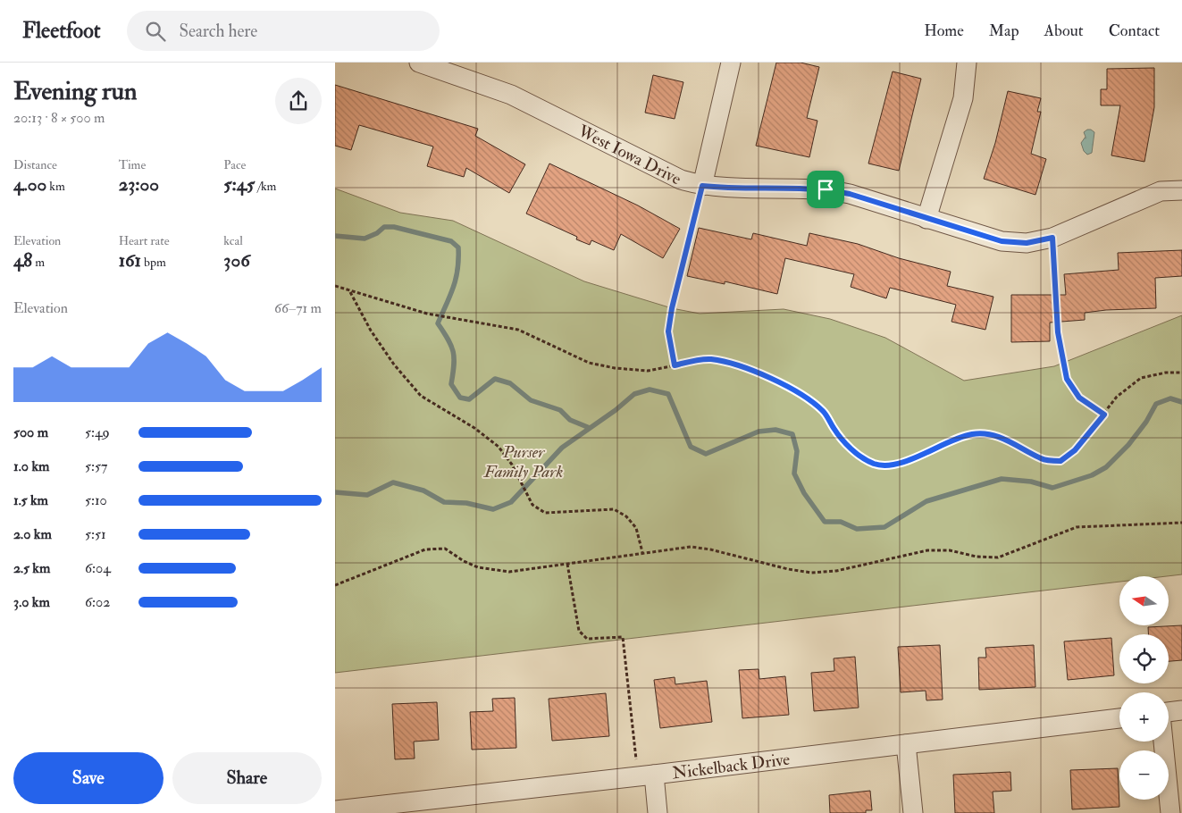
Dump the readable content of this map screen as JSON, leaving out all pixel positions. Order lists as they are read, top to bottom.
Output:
{
  "streets": {
    "street": ["West Iowa Drive", "Nickelback Drive"]
  },
  "parks": ["Purser Family Park"],
  "north": "left",
  "page": {
    "header": "Fleetfoot",
    "search": "Search here",
    "nav": [
      "Home",
      "Map",
      "About",
      "Contact"
    ],
    "heading": ["Evening run", "20:13 · 8 × 500 m"],
    "stats": [
      ["Distance", "4.00 km"],
      ["Time", "23:00"],
      ["Pace", "5:45 /km"],
      ["Elevation", "48 m"],
      ["Heart rate", "161 bpm"],
      ["kcal", "306"]
    ],
    "chart": ["Elevation", "66–71 m"],
    "list": [
      {
        "name": "500 m",
        "note": "5:49"
      },
      {
        "name": "1.0 km",
        "note": "5:57"
      },
      {
        "name": "1.5 km",
        "note": "5:10"
      },
      {
        "name": "2.0 km",
        "note": "5:51"
      },
      {
        "name": "2.5 km",
        "note": "6:04"
      },
      {
        "name": "3.0 km",
        "note": "6:02"
      }
    ],
    "map_buttons": ["+", "−"],
    "buttons": ["Save", "Share"]
  }
}
